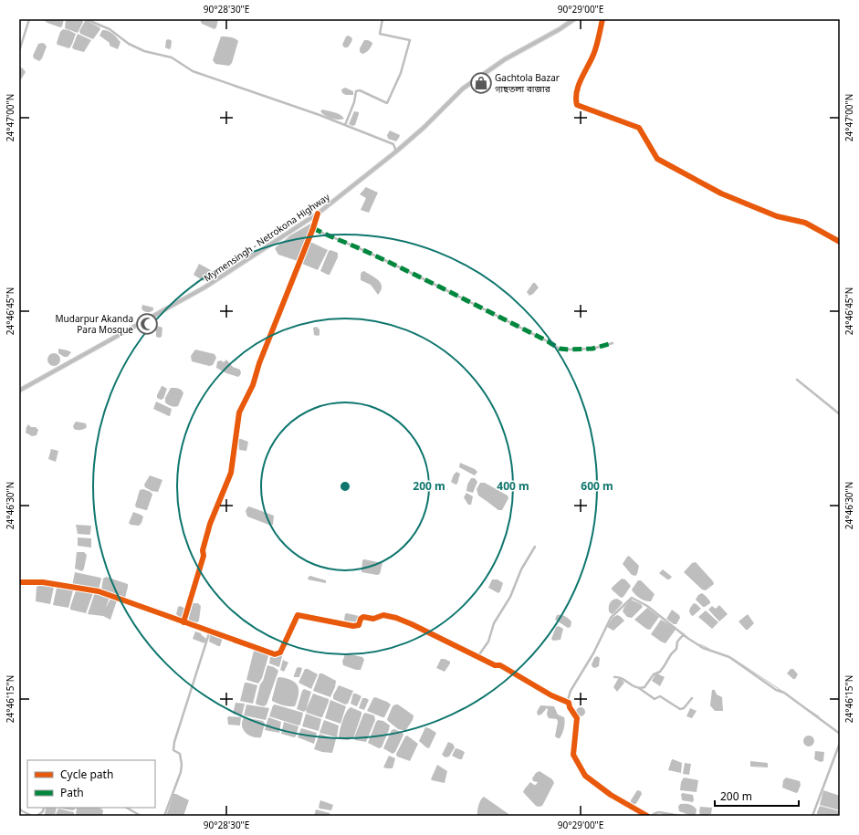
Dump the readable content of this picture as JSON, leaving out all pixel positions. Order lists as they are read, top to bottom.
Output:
{
  "streets": {
    "main road": ["Mymensingh - Netrokona Highway"]
  },
  "places": {
    "shop": ["Gachtola Bazar গাছতলা বাজার"],
    "mosque": ["Mudarpur Akanda Para Mosque"]
  },
  "legend": ["Cycle path", "Path"],
  "scale_bar": "200 m",
  "coordinates": [
    "90°28'30\"E",
    "90°29'00\"E",
    "24°47'00\"N",
    "24°46'45\"N",
    "24°46'30\"N",
    "24°46'15\"N"
  ],
  "rings": ["200 m", "400 m", "600 m"]
}
